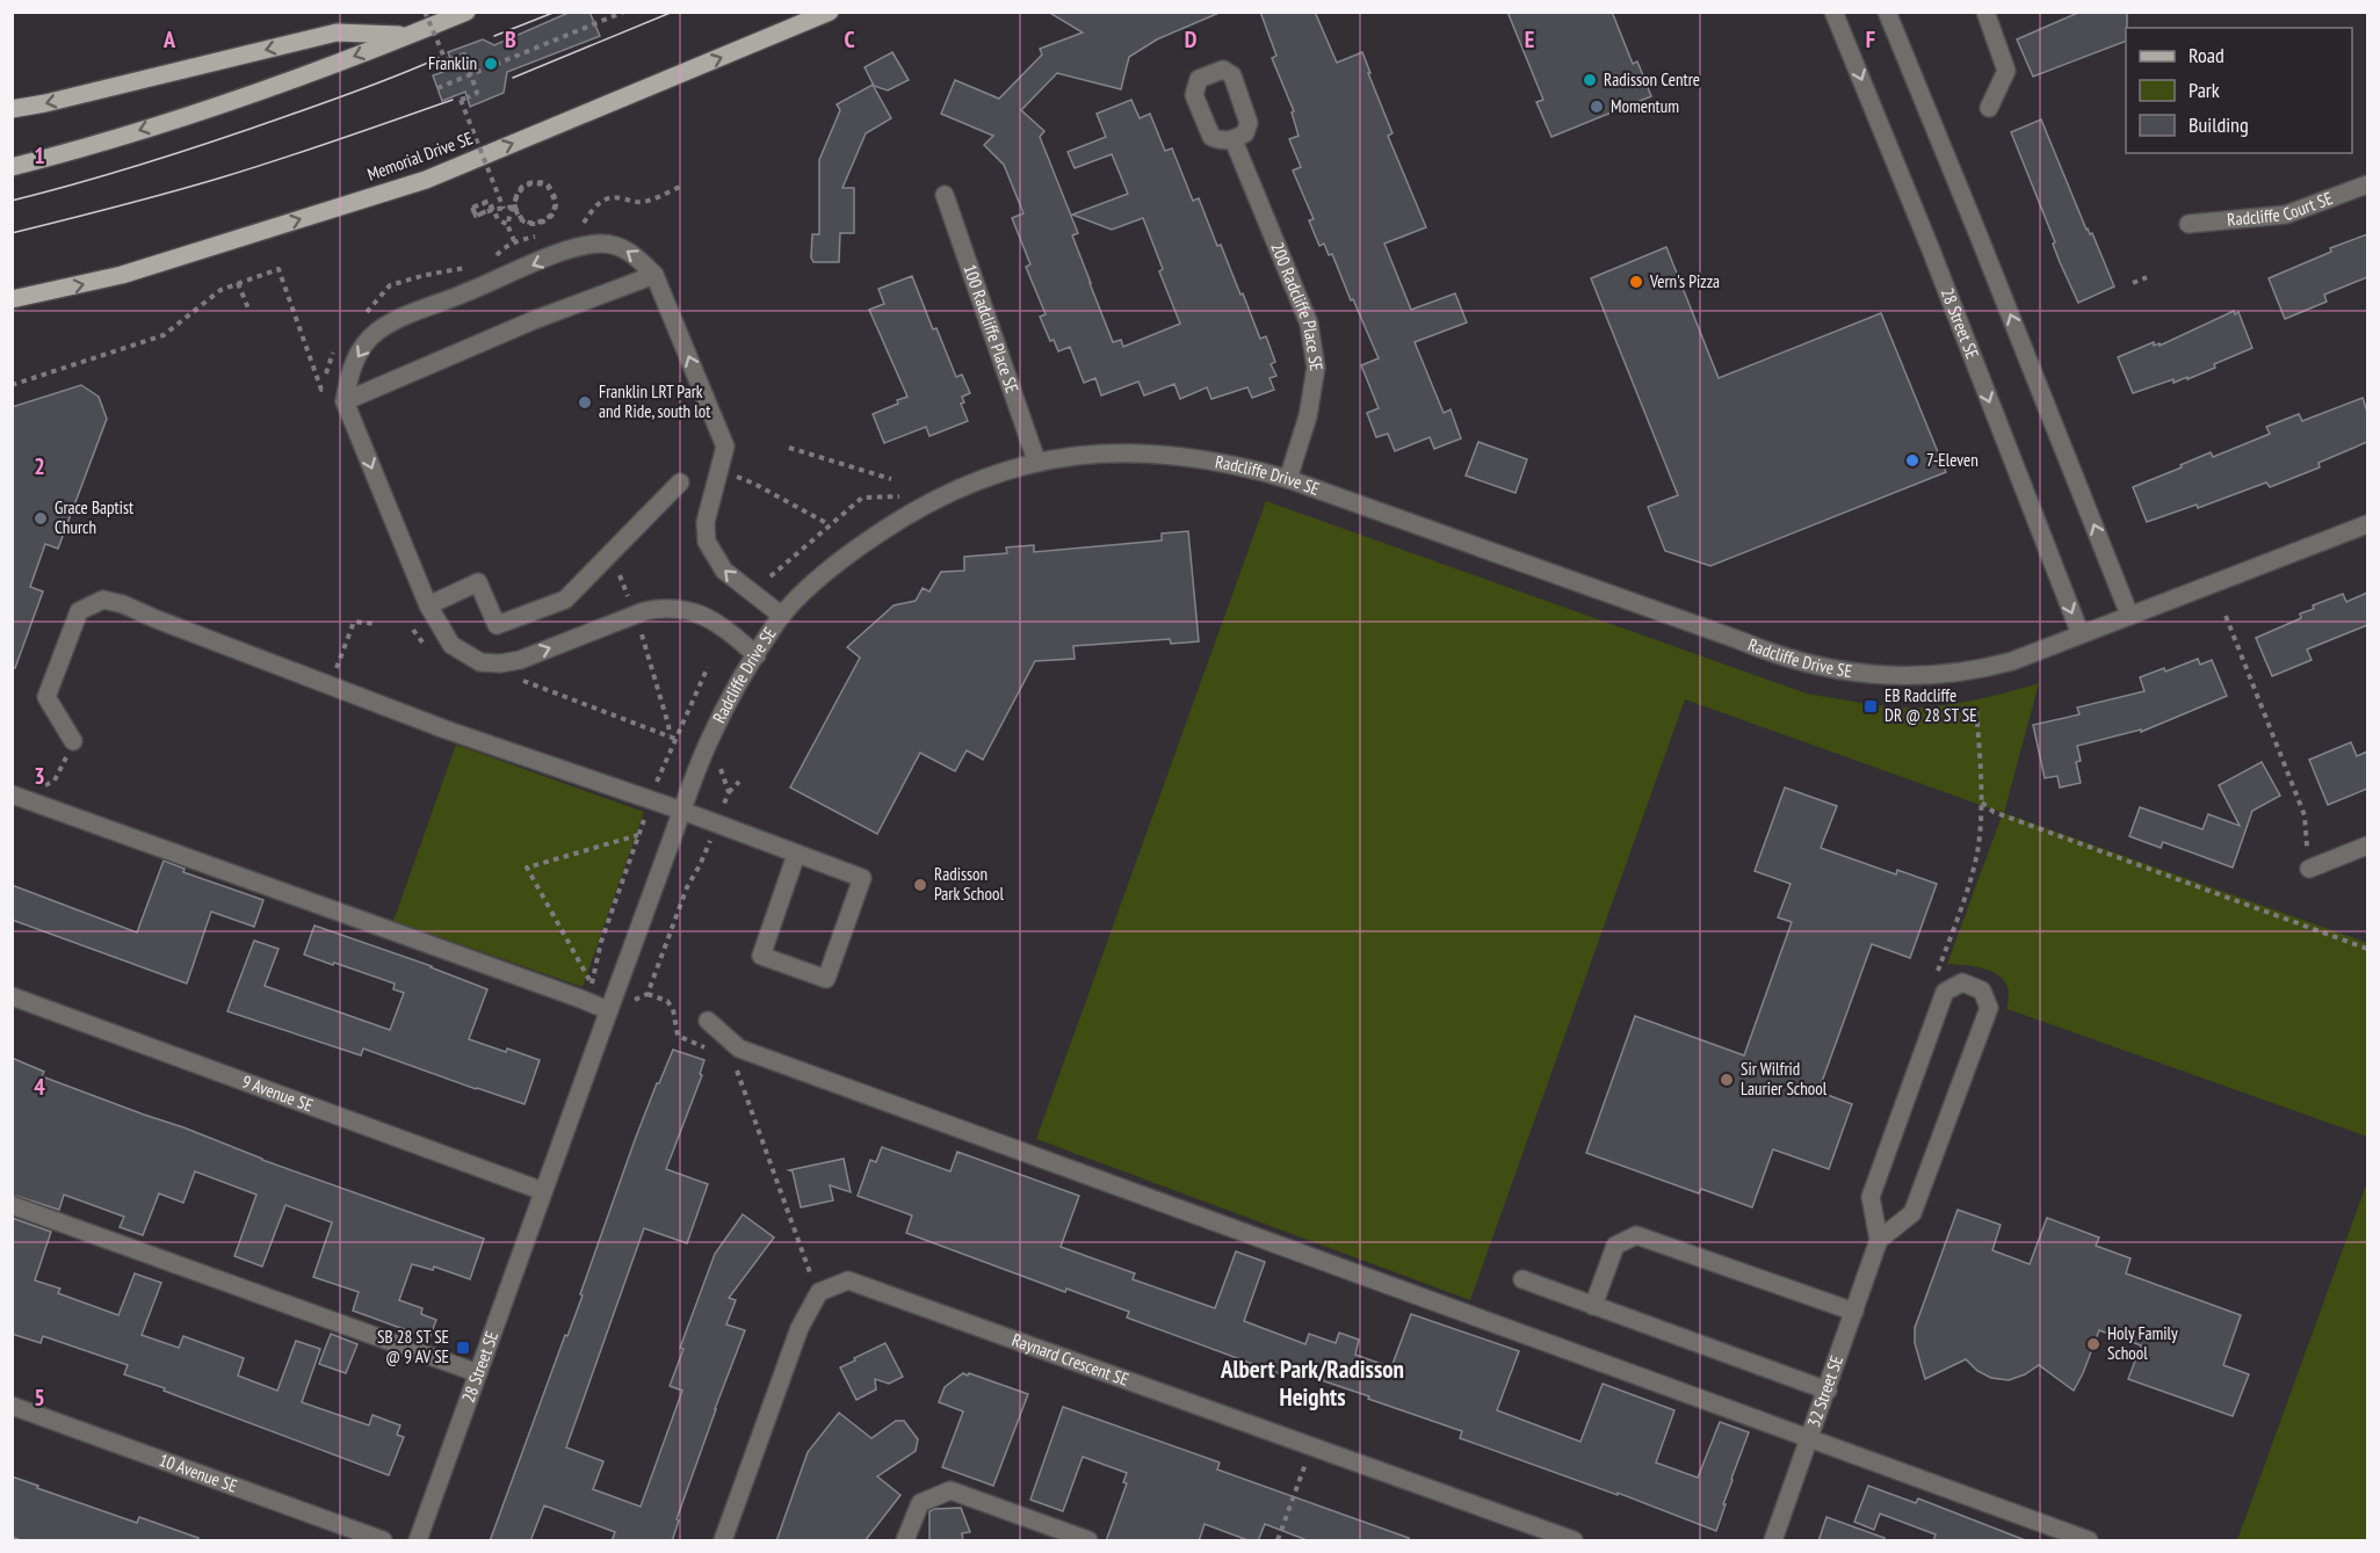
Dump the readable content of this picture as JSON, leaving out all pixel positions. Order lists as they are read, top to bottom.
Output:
{
  "streets": {
    "main road": ["Memorial Drive SE"],
    "street": [
      "Radcliffe Court SE",
      "200 Radcliffe Place SE",
      "28 Street SE",
      "100 Radcliffe Place SE",
      "Radcliffe Drive SE",
      "9 Avenue SE",
      "Raynard Crescent SE",
      "32 Street SE",
      "10 Avenue SE"
    ]
  },
  "crossings": [
    ["200 Radcliffe Place SE", "Radcliffe Drive SE"],
    ["28 Street SE", "Radcliffe Drive SE"],
    ["28 Street SE", "9 Avenue SE"],
    ["100 Radcliffe Place SE", "Radcliffe Drive SE"],
    ["Radcliffe Drive SE", "9 Avenue SE"]
  ],
  "districts": ["Albert Park/Radisson Heights"],
  "places": {
    "other": [
      "Franklin",
      "Radisson Centre",
      "Momentum",
      "Vern's Pizza",
      "Franklin LRT Park and Ride, south lot",
      "7-Eleven",
      "Grace Baptist Church",
      "Radisson Park School",
      "Sir Wilfrid Laurier School",
      "Holy Family School"
    ],
    "transit": ["EB Radcliffe DR @ 28 ST SE", "SB 28 ST SE @ 9 AV SE"]
  },
  "legend": ["Road", "Park", "Building"],
  "grid": {
    "columns": [
      "A",
      "B",
      "C",
      "D",
      "E",
      "F"
    ],
    "rows": [
      "1",
      "2",
      "3",
      "4",
      "5"
    ]
  }
}
